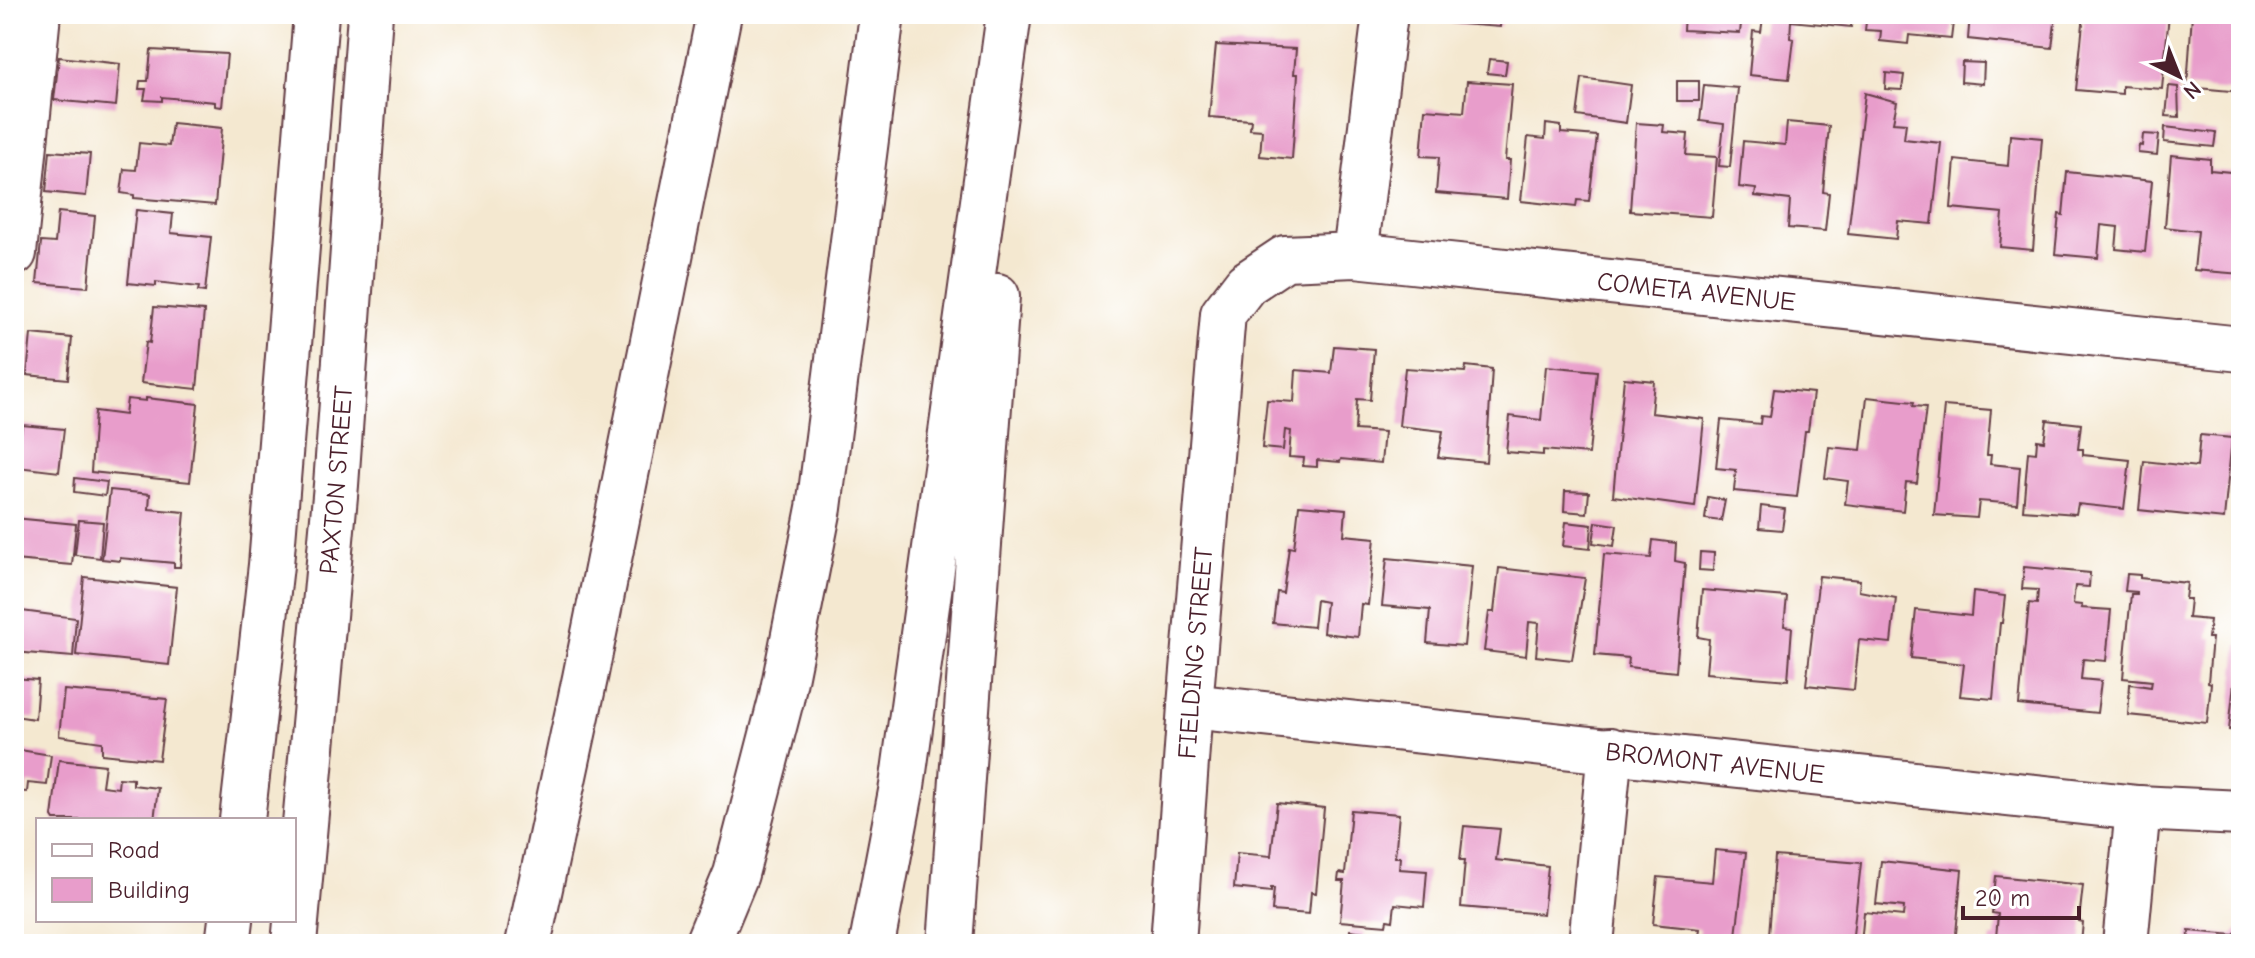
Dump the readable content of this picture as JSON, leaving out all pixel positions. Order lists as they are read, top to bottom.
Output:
{
  "streets": {
    "main road": [
      "COMETA AVENUE",
      "PAXTON STREET",
      "FIELDING STREET",
      "BROMONT AVENUE"
    ]
  },
  "crossings": [
    ["COMETA AVENUE", "FIELDING STREET"],
    ["FIELDING STREET", "BROMONT AVENUE"]
  ],
  "legend": ["Road", "Building"],
  "scale_bar": "20 m",
  "north": "bottom right"
}
